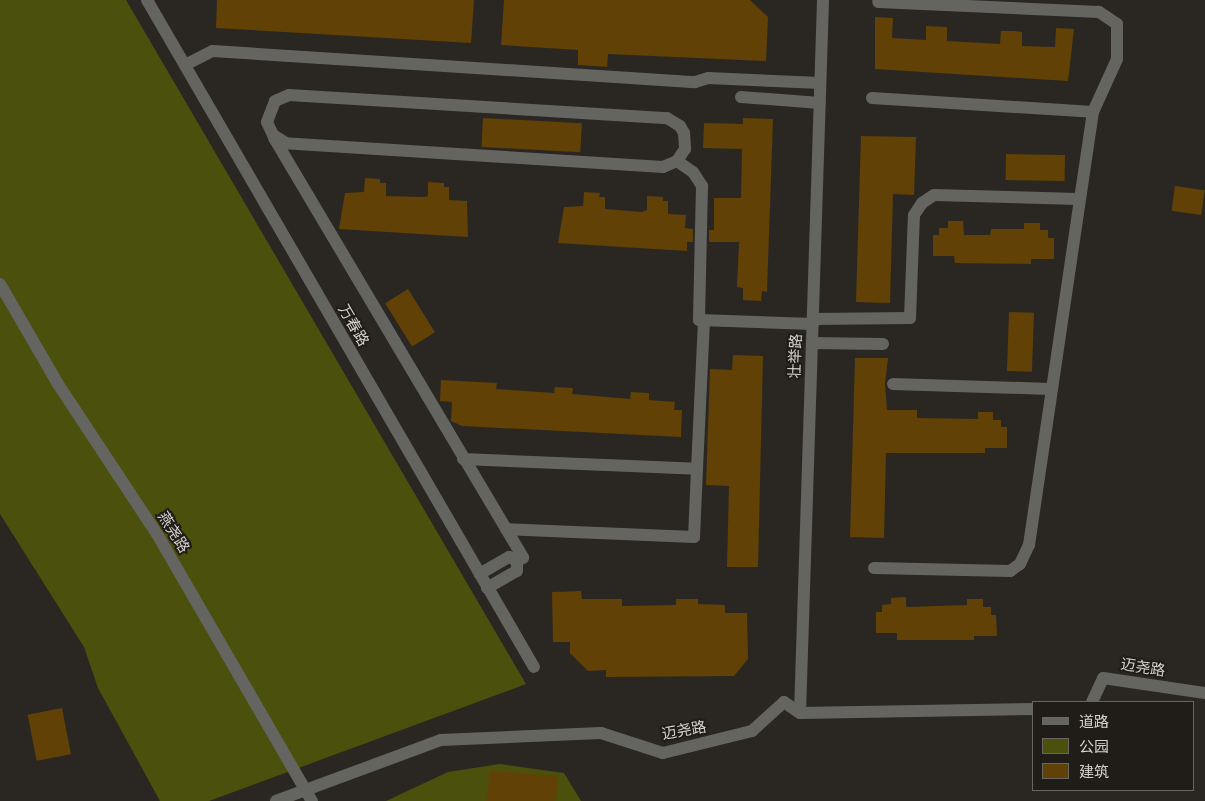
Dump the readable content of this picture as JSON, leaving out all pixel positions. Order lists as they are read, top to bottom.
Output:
{
  "streets": {
    "street": [
      "万春路",
      "壮举路",
      "燕尧路",
      "迈尧路"
    ]
  },
  "crossings": [
    ["壮举路", "迈尧路"],
    ["燕尧路", "迈尧路"]
  ],
  "legend": ["道路", "公园", "建筑"]
}
